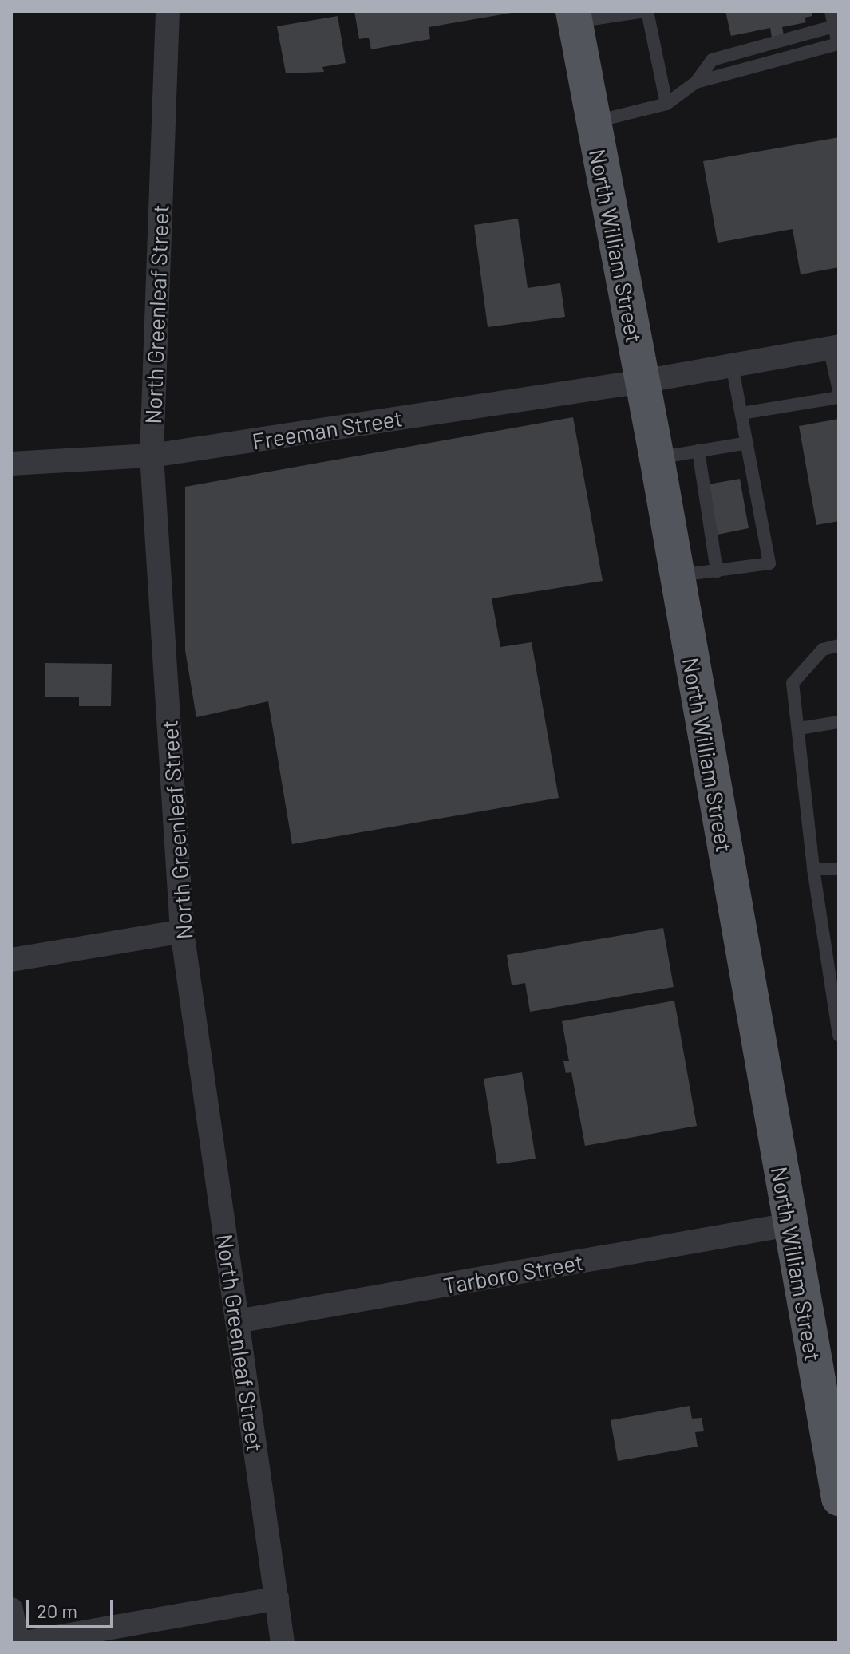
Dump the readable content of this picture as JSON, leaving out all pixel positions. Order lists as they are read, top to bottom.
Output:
{
  "streets": {
    "main road": ["North William Street"],
    "street": ["North Greenleaf Street", "Freeman Street", "Tarboro Street"]
  },
  "crossings": [
    ["North William Street", "Freeman Street"],
    ["North William Street", "Tarboro Street"],
    ["North Greenleaf Street", "Freeman Street"],
    ["North Greenleaf Street", "Tarboro Street"]
  ],
  "scale_bar": "20 m"
}
